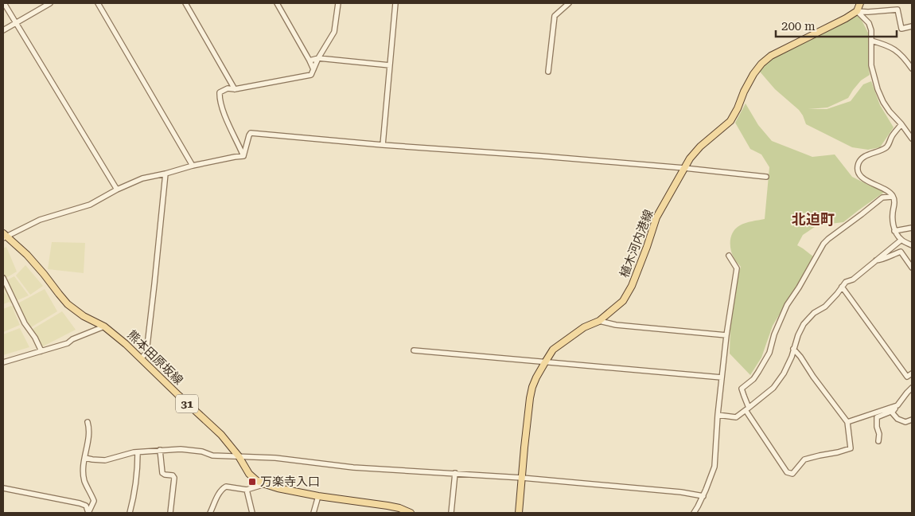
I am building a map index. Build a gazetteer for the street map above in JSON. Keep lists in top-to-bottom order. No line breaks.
{"streets":{"main road":["植木河内港線","熊本田原坂線","31"]},"districts":["北迫町"],"places":{"transit":["万楽寺入口"]},"scale_bar":"200 m"}
